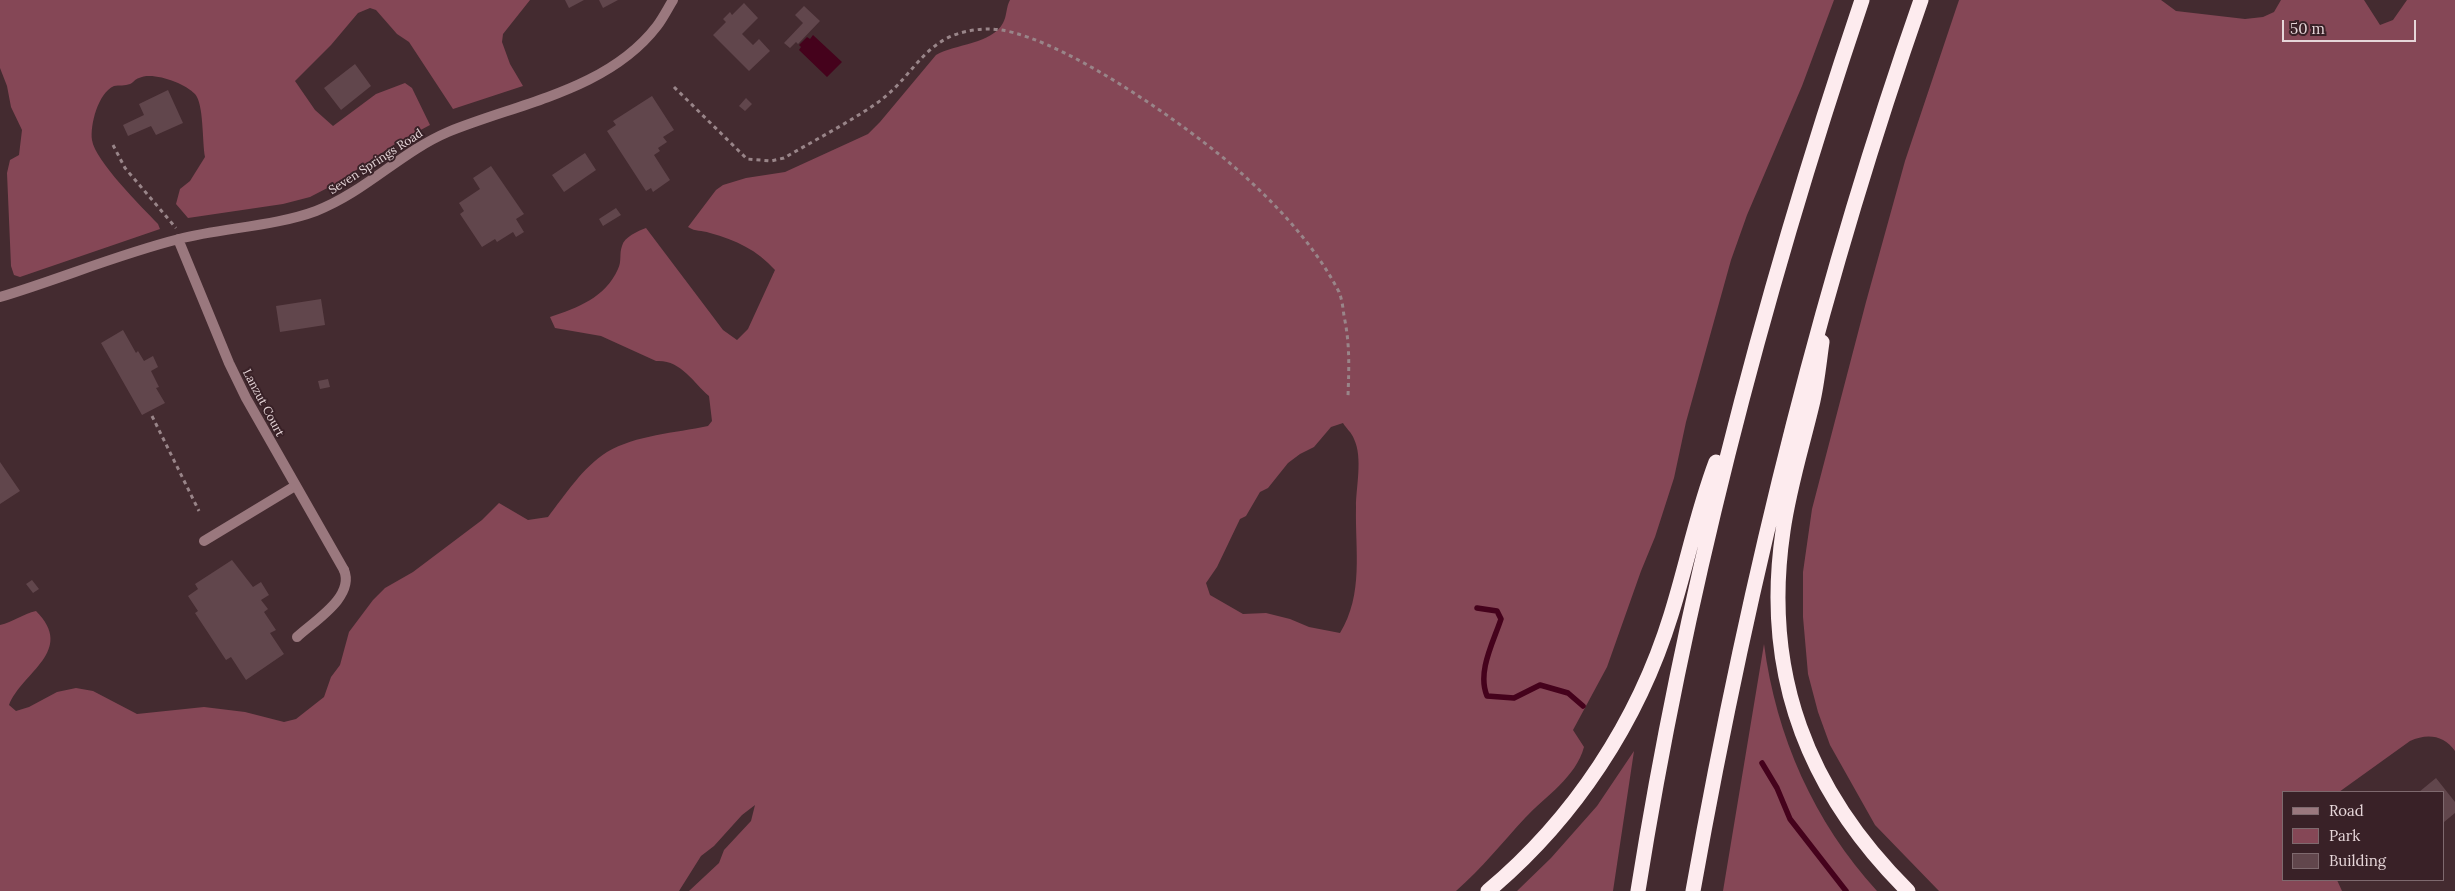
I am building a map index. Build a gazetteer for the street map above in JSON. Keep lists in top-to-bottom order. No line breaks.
{"streets":{"street":["Seven Springs Road","Lanzut Court"]},"crossings":[["Seven Springs Road","Lanzut Court"]],"legend":["Road","Park","Building"],"scale_bar":"50 m"}
